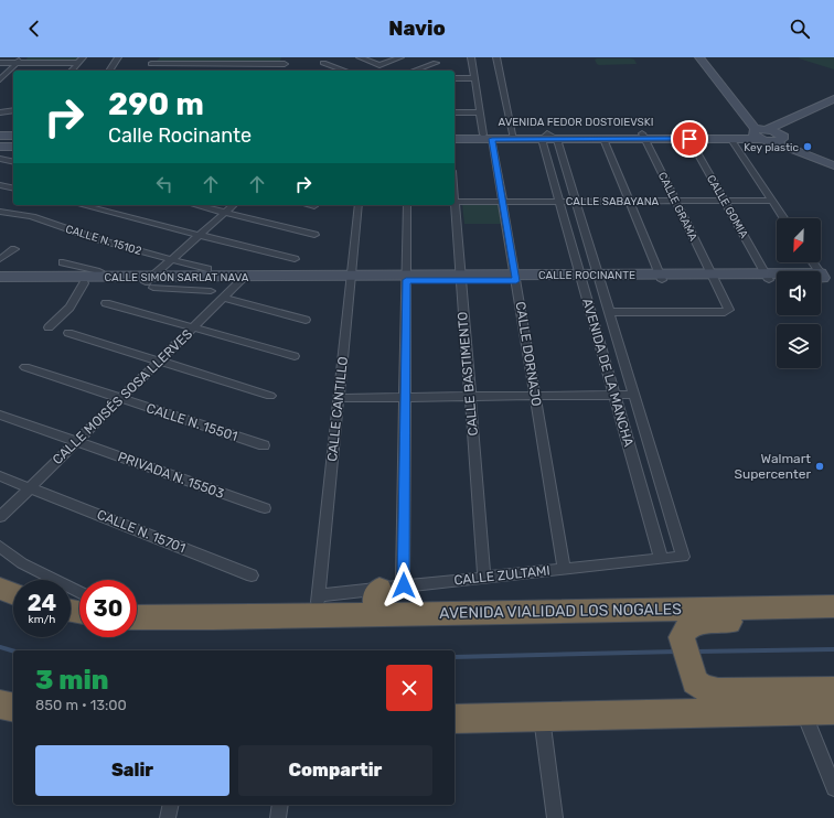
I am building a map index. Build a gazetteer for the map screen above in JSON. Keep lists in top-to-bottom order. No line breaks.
{"streets":{"highway":["AVENIDA VIALIDAD LOS NOGALES"],"street":["AVENIDA FEDOR DOSTOIEVSKI","CALLE SABAYANA","CALLE GRAMA","CALLE GOMIA","CALLE N. 15102","CALLE ROCINANTE","CALLE SIMÓN SARLAT NAVA","CALLE DORNAJO","AVENIDA DE LA MANCHA","CALLE BASTIMENTO","CALLE MOISÉS SOSA LLERVES","CALLE CANTILLO","CALLE N. 15501","PRIVADA N. 15503","CALLE N. 15701","CALLE ZULTAMI"]},"crossings":[["AVENIDA FEDOR DOSTOIEVSKI","CALLE GRAMA"],["AVENIDA FEDOR DOSTOIEVSKI","CALLE GOMIA"],["AVENIDA FEDOR DOSTOIEVSKI","CALLE DORNAJO"],["AVENIDA FEDOR DOSTOIEVSKI","AVENIDA DE LA MANCHA"],["CALLE SABAYANA","CALLE GRAMA"],["CALLE SABAYANA","CALLE GOMIA"],["CALLE SABAYANA","CALLE DORNAJO"],["CALLE SABAYANA","AVENIDA DE LA MANCHA"],["CALLE GRAMA","CALLE ROCINANTE"],["CALLE GRAMA","AVENIDA DE LA MANCHA"],["CALLE GOMIA","CALLE ROCINANTE"],["CALLE ROCINANTE","CALLE SIMÓN SARLAT NAVA"],["CALLE ROCINANTE","CALLE DORNAJO"],["CALLE ROCINANTE","AVENIDA DE LA MANCHA"],["CALLE ROCINANTE","CALLE BASTIMENTO"],["CALLE ROCINANTE","CALLE CANTILLO"],["CALLE SIMÓN SARLAT NAVA","CALLE MOISÉS SOSA LLERVES"],["CALLE SIMÓN SARLAT NAVA","CALLE CANTILLO"],["CALLE DORNAJO","CALLE ZULTAMI"],["AVENIDA DE LA MANCHA","CALLE ZULTAMI"],["CALLE BASTIMENTO","CALLE ZULTAMI"],["CALLE MOISÉS SOSA LLERVES","CALLE N. 15501"],["CALLE MOISÉS SOSA LLERVES","PRIVADA N. 15503"],["CALLE MOISÉS SOSA LLERVES","CALLE N. 15701"],["CALLE CANTILLO","CALLE ZULTAMI"],["CALLE CANTILLO","AVENIDA VIALIDAD LOS NOGALES"],["CALLE ZULTAMI","AVENIDA VIALIDAD LOS NOGALES"]],"places":["Key plastic","Walmart Supercenter"],"north":"bottom left","page":{"header":"Navio","turn":["290 m","Calle Rocinante"],"speed":"24 km/h","limit":"30","heading":["3 min","850 m · 13:00"],"buttons":["Salir","Compartir"]}}
